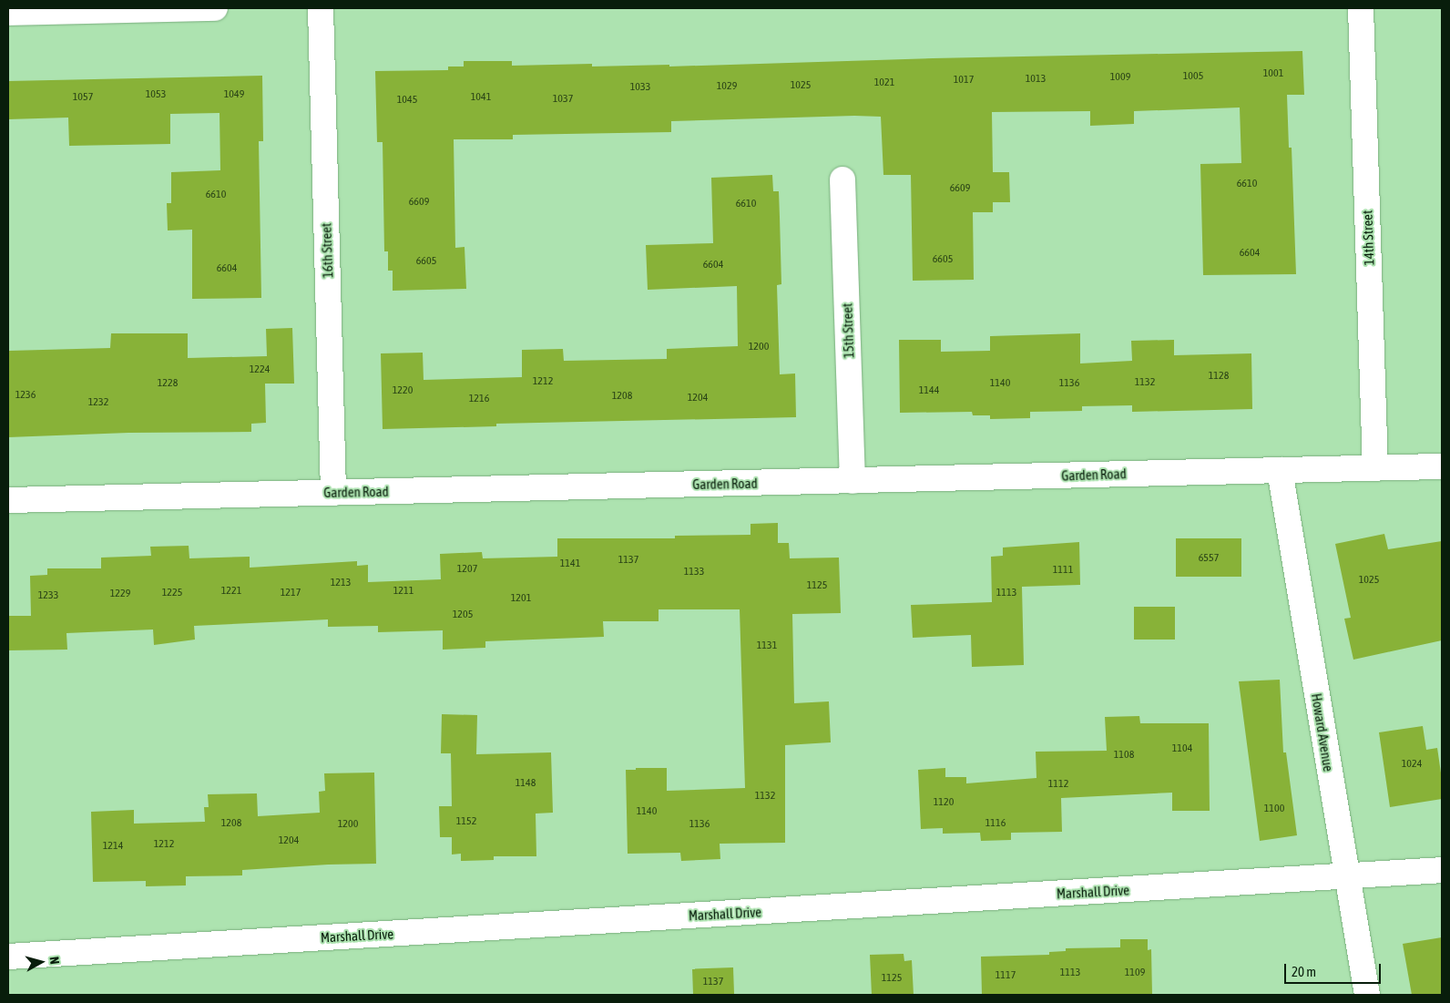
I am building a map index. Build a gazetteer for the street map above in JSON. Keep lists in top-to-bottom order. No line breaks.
{"streets":{"street":["14th Street","16th Street","15th Street","Garden Road","Howard Avenue","Marshall Drive"]},"crossings":[["14th Street","Garden Road"],["16th Street","Garden Road"],["15th Street","Garden Road"],["Garden Road","Howard Avenue"],["Howard Avenue","Marshall Drive"]],"house_numbers":["1001","1005","1009","1013","1017","1021","1025","1029","1033","1053","1049","1057","1041","1037","1045","6610","6609","6610","6609","6610","6604","6605","6605","6604","6604","1200","1224","1128","1212","1132","1228","1140","1136","1220","1144","1236","1208","1204","1216","1232","6557","1137","1141","1207","1111","1133","1025","1213","1125","1221","1211","1225","1217","1113","1229","1233","1201","1205","1131","1104","1108","1024","1148","1112","1132","1120","1100","1140","1152","1208","1116","1200","1136","1204","1212","1214","1113","1109","1117","1125","1137"],"scale_bar":"20 m","north":"right"}
